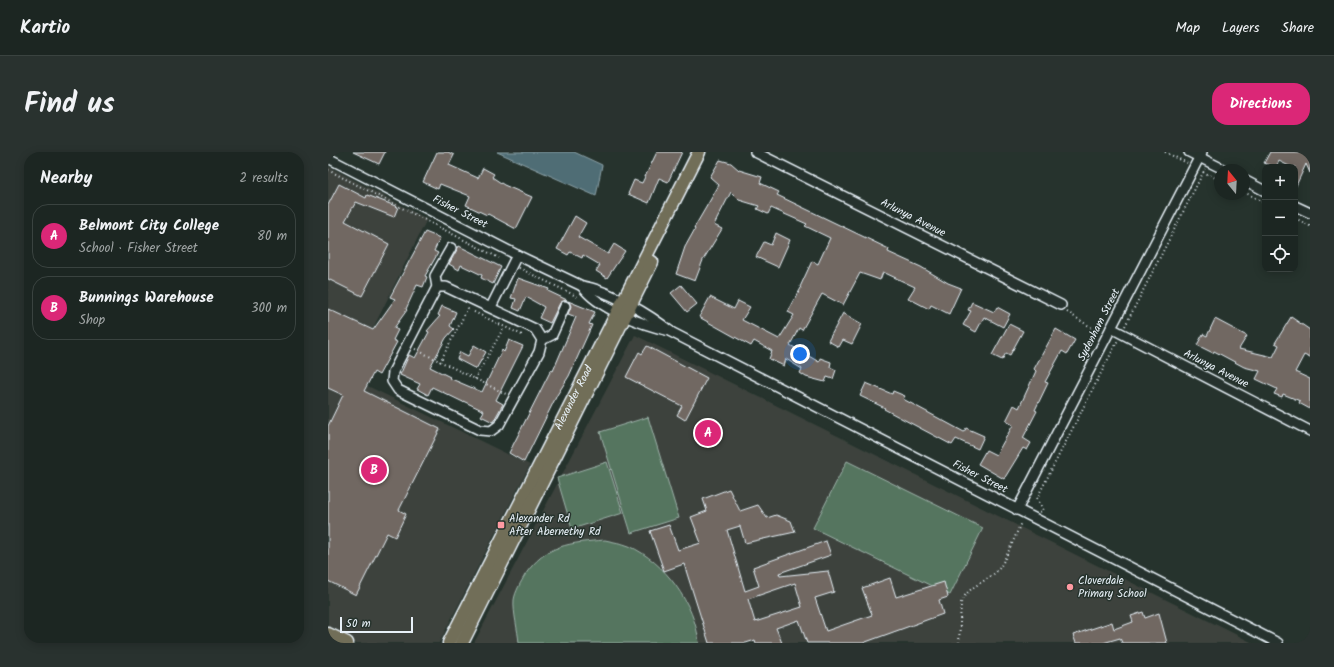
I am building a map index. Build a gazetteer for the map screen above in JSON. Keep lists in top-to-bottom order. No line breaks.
{"streets":{"main road":["Alexander Road"],"street":["Fisher Street","Arlunya Avenue","Sydenham Street"]},"crossings":[["Fisher Street","Sydenham Street"],["Fisher Street","Alexander Road"],["Arlunya Avenue","Sydenham Street"]],"places":{"transit":["Alexander Rd After Abernethy Rd"],"other":["Cloverdale Primary School"]},"scale_bar":"50 m","north":"top","page":{"header":"Kartio","nav":["Map","Layers","Share"],"title":"Find us","buttons":"Directions","heading":["Nearby","2 results"],"map_buttons":["+","−"],"list":[{"mark":"A","name":"Belmont City College","note":"School · Fisher Street","value":"80 m"},{"mark":"B","name":"Bunnings Warehouse","note":"Shop","value":"300 m"}],"pins":["A","B"],"scale":"50 m"}}
